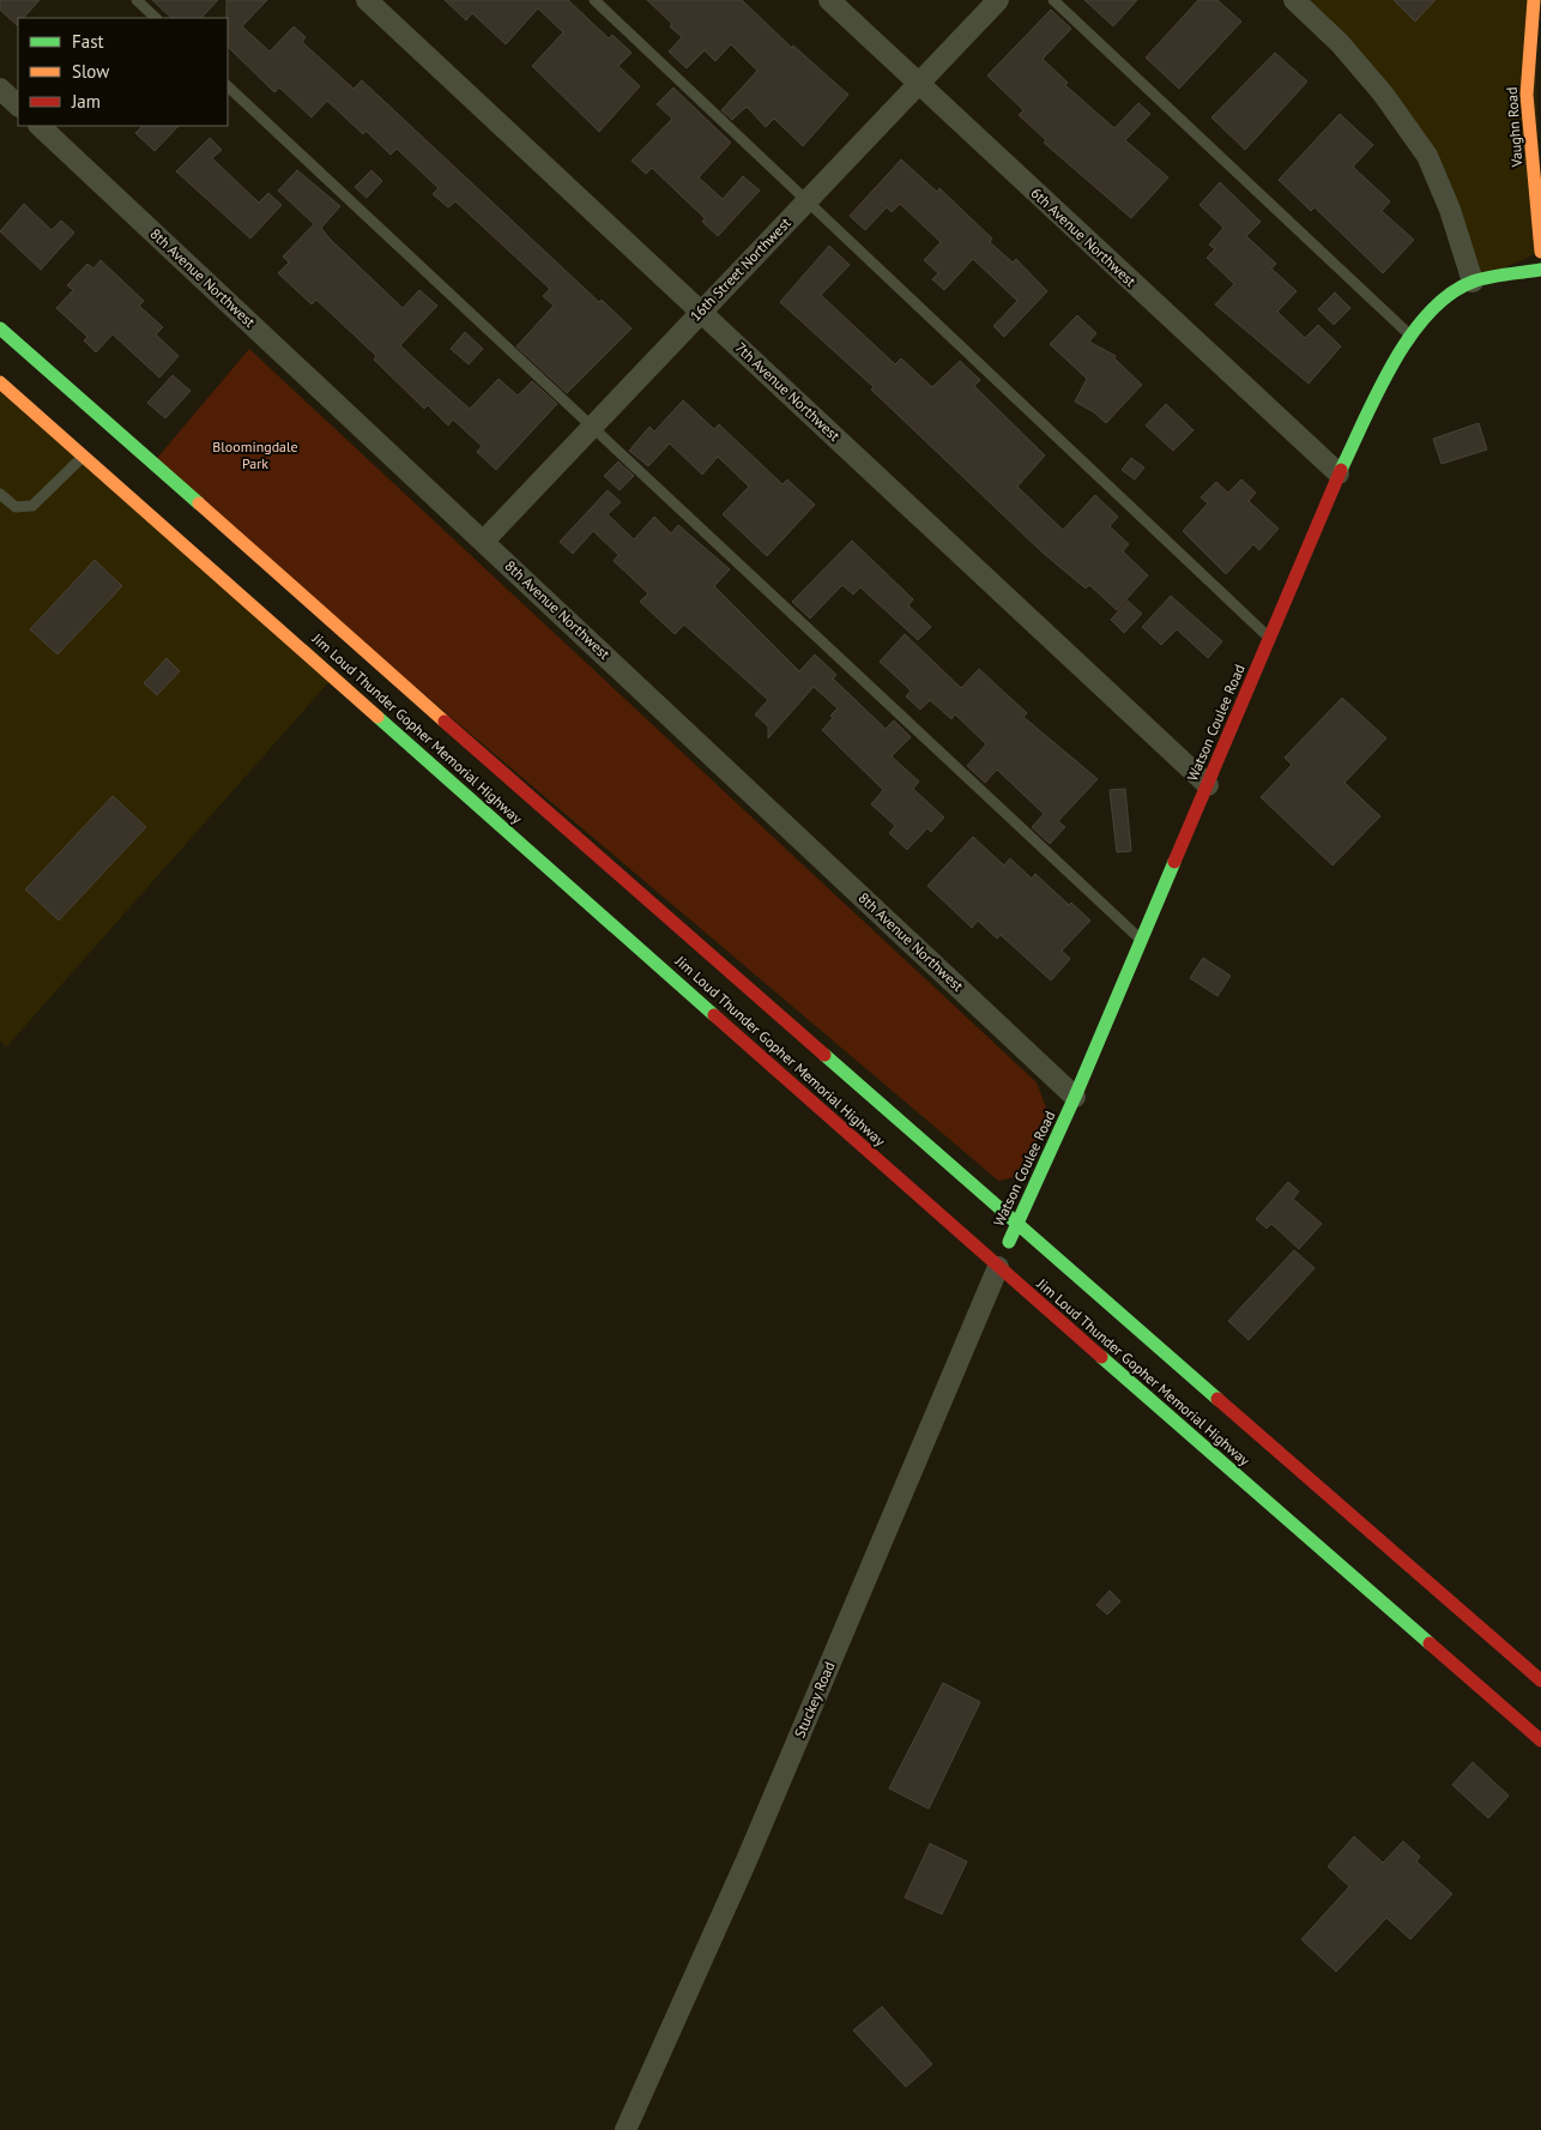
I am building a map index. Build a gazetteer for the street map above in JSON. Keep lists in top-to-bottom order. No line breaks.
{"streets":{"main road":["Vaughn Road","Watson Coulee Road","Jim Loud Thunder Gopher Memorial Highway"],"street":["6th Avenue Northwest","16th Street Northwest","8th Avenue Northwest","7th Avenue Northwest","Stuckey Road"]},"crossings":[["6th Avenue Northwest","16th Street Northwest"],["6th Avenue Northwest","Watson Coulee Road"],["16th Street Northwest","8th Avenue Northwest"],["16th Street Northwest","7th Avenue Northwest"],["8th Avenue Northwest","Watson Coulee Road"],["7th Avenue Northwest","Watson Coulee Road"],["Watson Coulee Road","Jim Loud Thunder Gopher Memorial Highway"],["Watson Coulee Road","Stuckey Road"],["Jim Loud Thunder Gopher Memorial Highway","Stuckey Road"]],"parks":["Bloomingdale Park"],"legend":["Fast","Slow","Jam"]}
